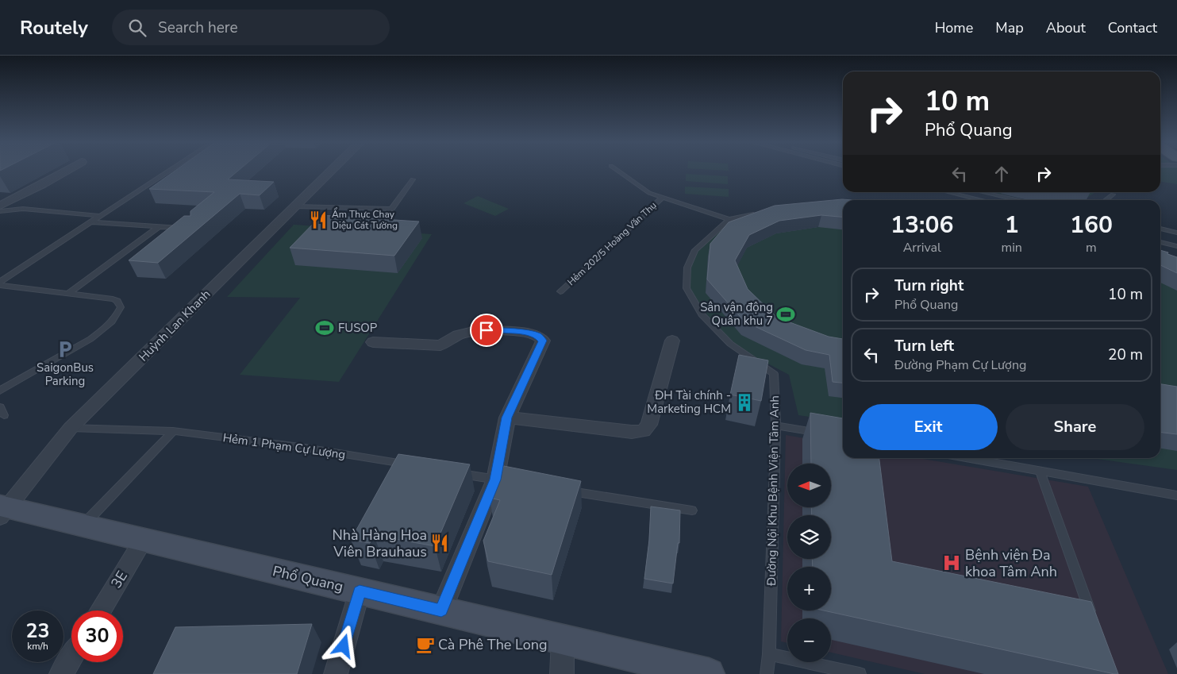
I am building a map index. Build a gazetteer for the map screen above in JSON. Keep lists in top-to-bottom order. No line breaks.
{"streets":{"main road":["Phổ Quang"],"street":["Huỳnh Lan Khanh","3E"],"lane":["Hẻm 202/5 Hoàng Văn Thụ","Hẻm 1 Phạm Cự Lượng","Đường Nội Khu Bệnh Viện Tâm Anh"]},"crossings":[["Huỳnh Lan Khanh","Hẻm 1 Phạm Cự Lượng"],["Huỳnh Lan Khanh","Phổ Quang"],["Phổ Quang","3E"]],"places":{"restaurant":["Ẩm Thực Chay Diệu Cát Tường","Nhà Hàng Hoa Viên Brauhaus"],"sports":["Sân vận động Quân khu 7","FUSOP"],"parking":["SaigonBus Parking"],"building":["ĐH Tài chính - Marketing HCM"],"hospital":["Bệnh viện Đa khoa Tâm Anh"],"cafe":["Cà Phê The Long"]},"north":"left","page":{"header":"Routely","search":"Search here","nav":["Home","Map","About","Contact"],"turn":["10 m","Phổ Quang"],"eta":["13:06","Arrival","1","min","160","m"],"list":[{"name":"Turn right","note":"Phổ Quang","value":"10 m"},{"name":"Turn left","note":"Đường Phạm Cự Lượng","value":"20 m"}],"buttons":["Exit","Share"],"map_buttons":["+","−"],"speed":"23 km/h","limit":"30"}}
